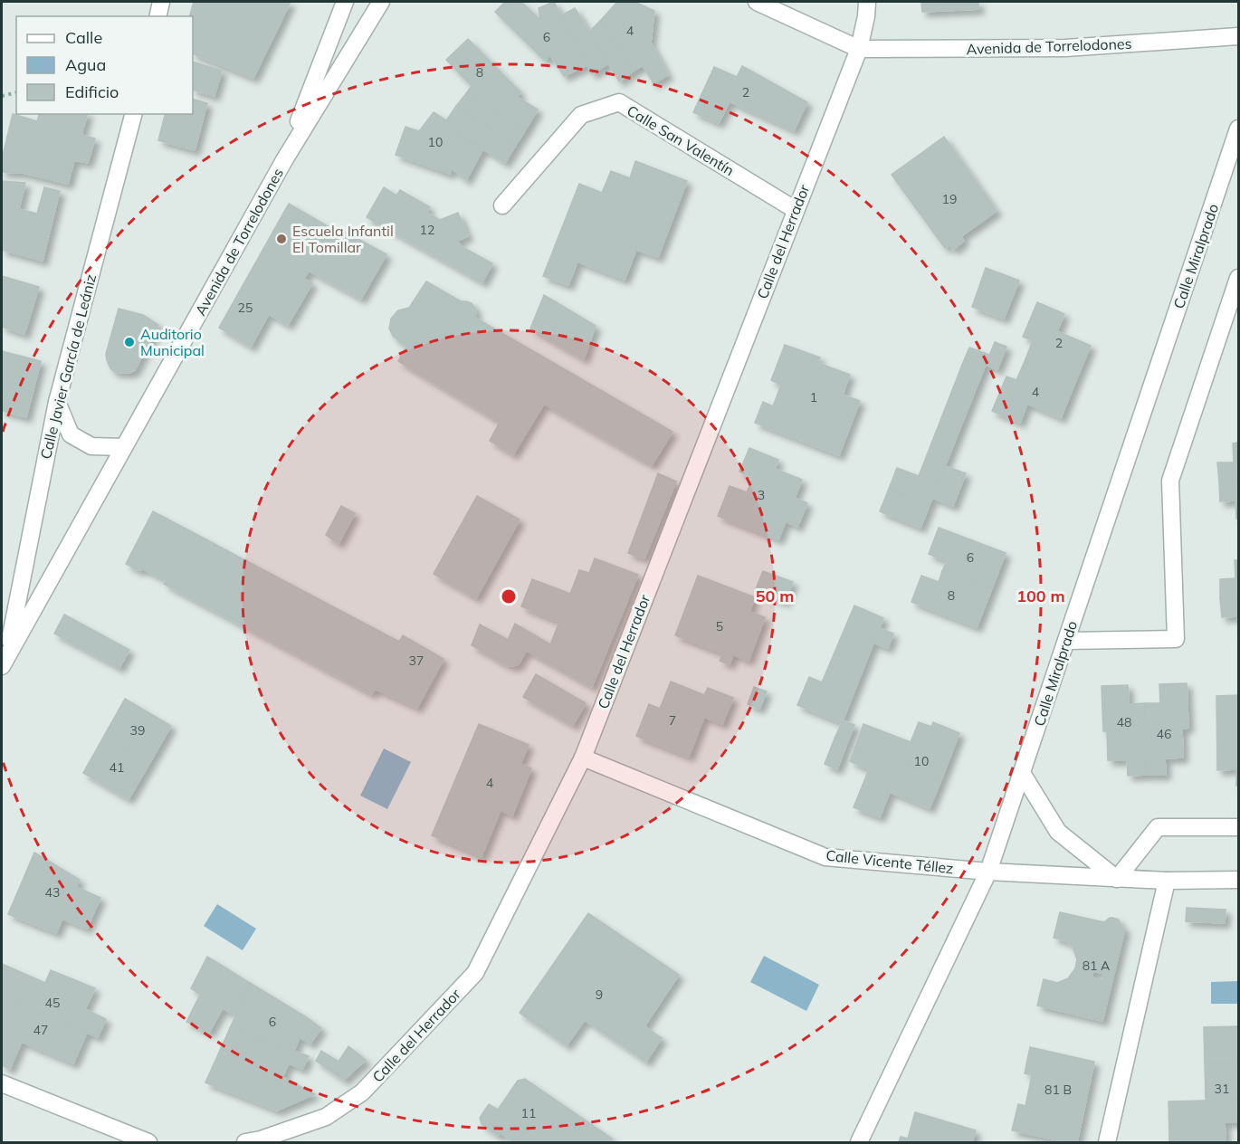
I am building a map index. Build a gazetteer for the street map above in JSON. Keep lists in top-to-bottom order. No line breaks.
{"streets":{"street":["Avenida de Torrelodones","Calle San Valentín","Calle del Herrador","Calle Miralprado","Calle Javier García de Leániz","Calle Vicente Téllez"]},"crossings":[["Avenida de Torrelodones","Calle del Herrador"],["Avenida de Torrelodones","Calle Javier García de Leániz"],["Calle San Valentín","Calle del Herrador"],["Calle del Herrador","Calle Vicente Téllez"],["Calle Miralprado","Calle Vicente Téllez"]],"places":["Escuela Infantil El Tomillar","Auditorio Municipal"],"house_numbers":["4","6","8","2","10","19","12","25","2","4","1","3","6","8","5","37","7","48","39","46","10","41","4","43","81 A","9","45","6","47","31","81 B","11"],"legend":["Calle","Agua","Edificio"],"rings":["50 m","100 m"]}
